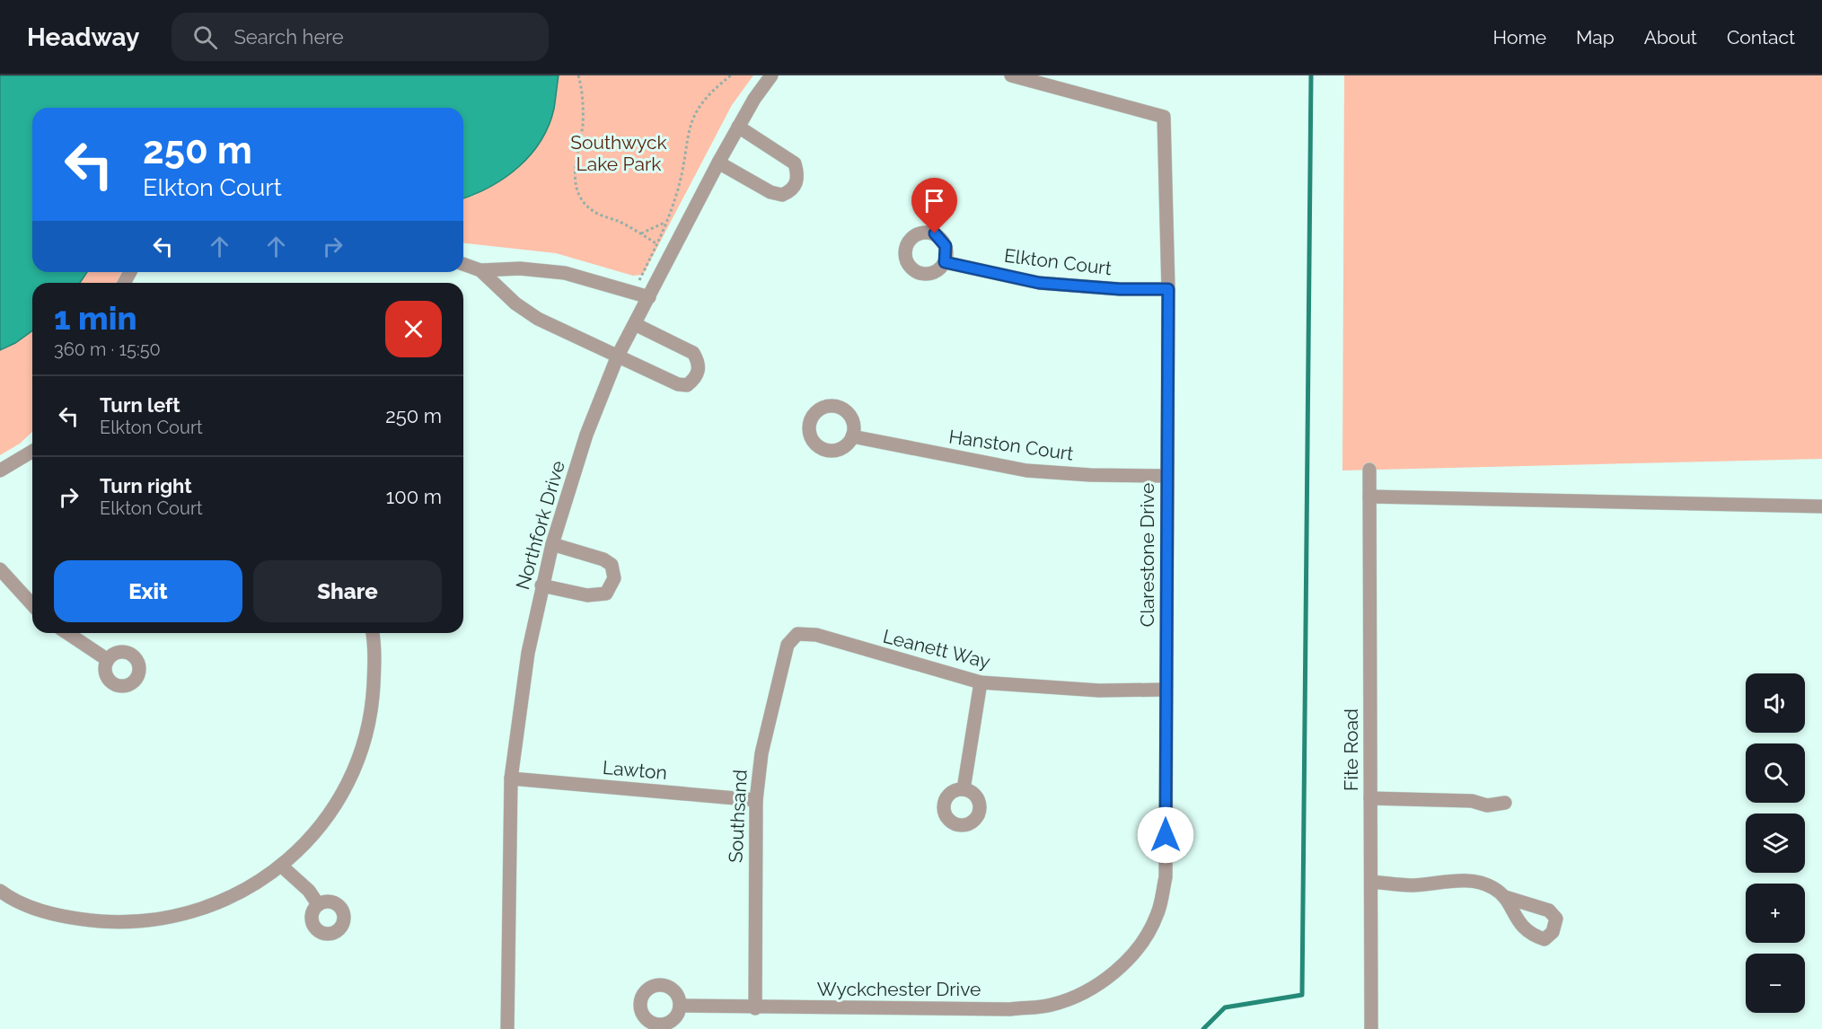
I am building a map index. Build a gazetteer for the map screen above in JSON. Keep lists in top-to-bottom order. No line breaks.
{"streets":{"street":["Elkton Court","Hanston Court","Northfork Drive","Clarestone Drive","Leanett Way","Fite Road","Lawton","Southsand","Wyckchester Drive"]},"crossings":[["Elkton Court","Clarestone Drive"],["Hanston Court","Clarestone Drive"],["Northfork Drive","Lawton"],["Clarestone Drive","Leanett Way"],["Clarestone Drive","Wyckchester Drive"],["Leanett Way","Southsand"],["Lawton","Southsand"],["Southsand","Wyckchester Drive"]],"parks":["Southwyck Lake Park"],"page":{"header":"Headway","search":"Search here","nav":["Home","Map","About","Contact"],"turn":["250 m","Elkton Court"],"heading":["1 min","360 m · 15:50"],"list":[{"name":"Turn left","note":"Elkton Court","value":"250 m"},{"name":"Turn right","note":"Elkton Court","value":"100 m"}],"buttons":["Exit","Share"],"map_buttons":["+","−"]}}
